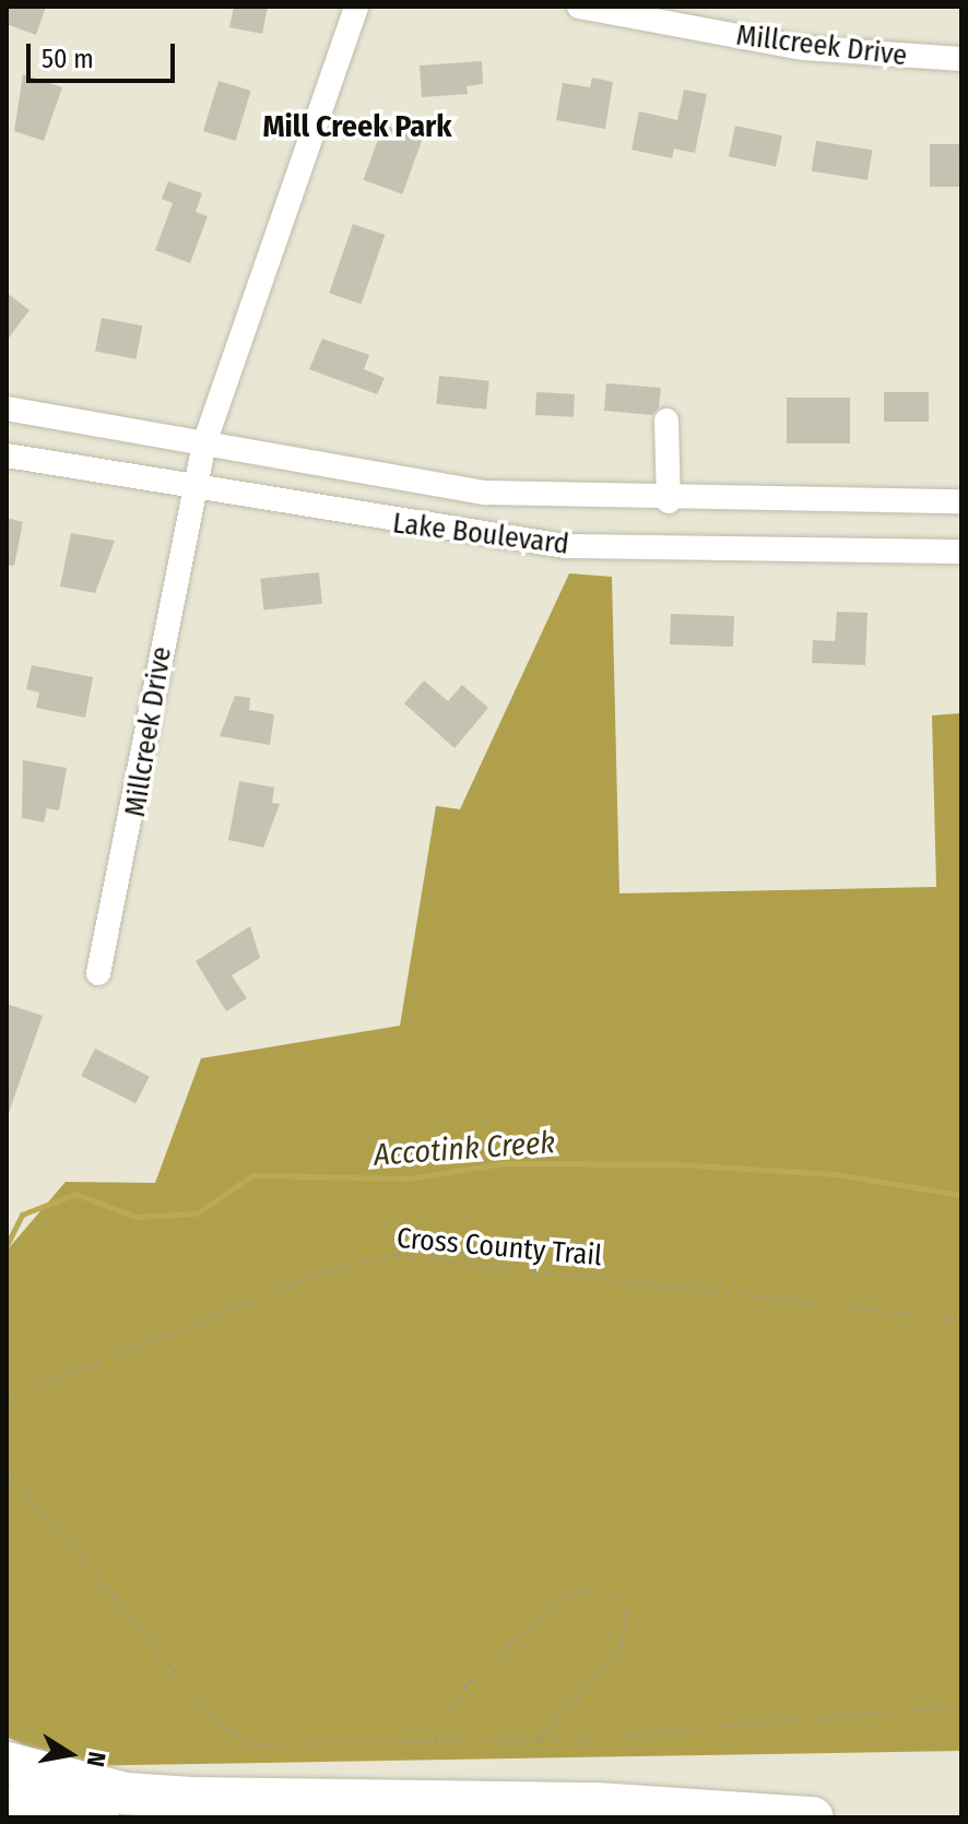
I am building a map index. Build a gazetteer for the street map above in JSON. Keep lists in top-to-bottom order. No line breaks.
{"streets":{"street":["Millcreek Drive","Lake Boulevard"],"path":["Cross County Trail"]},"crossings":[["Millcreek Drive","Lake Boulevard"]],"districts":["Mill Creek Park"],"water":["Accotink Creek"],"scale_bar":"50 m","north":"right"}
